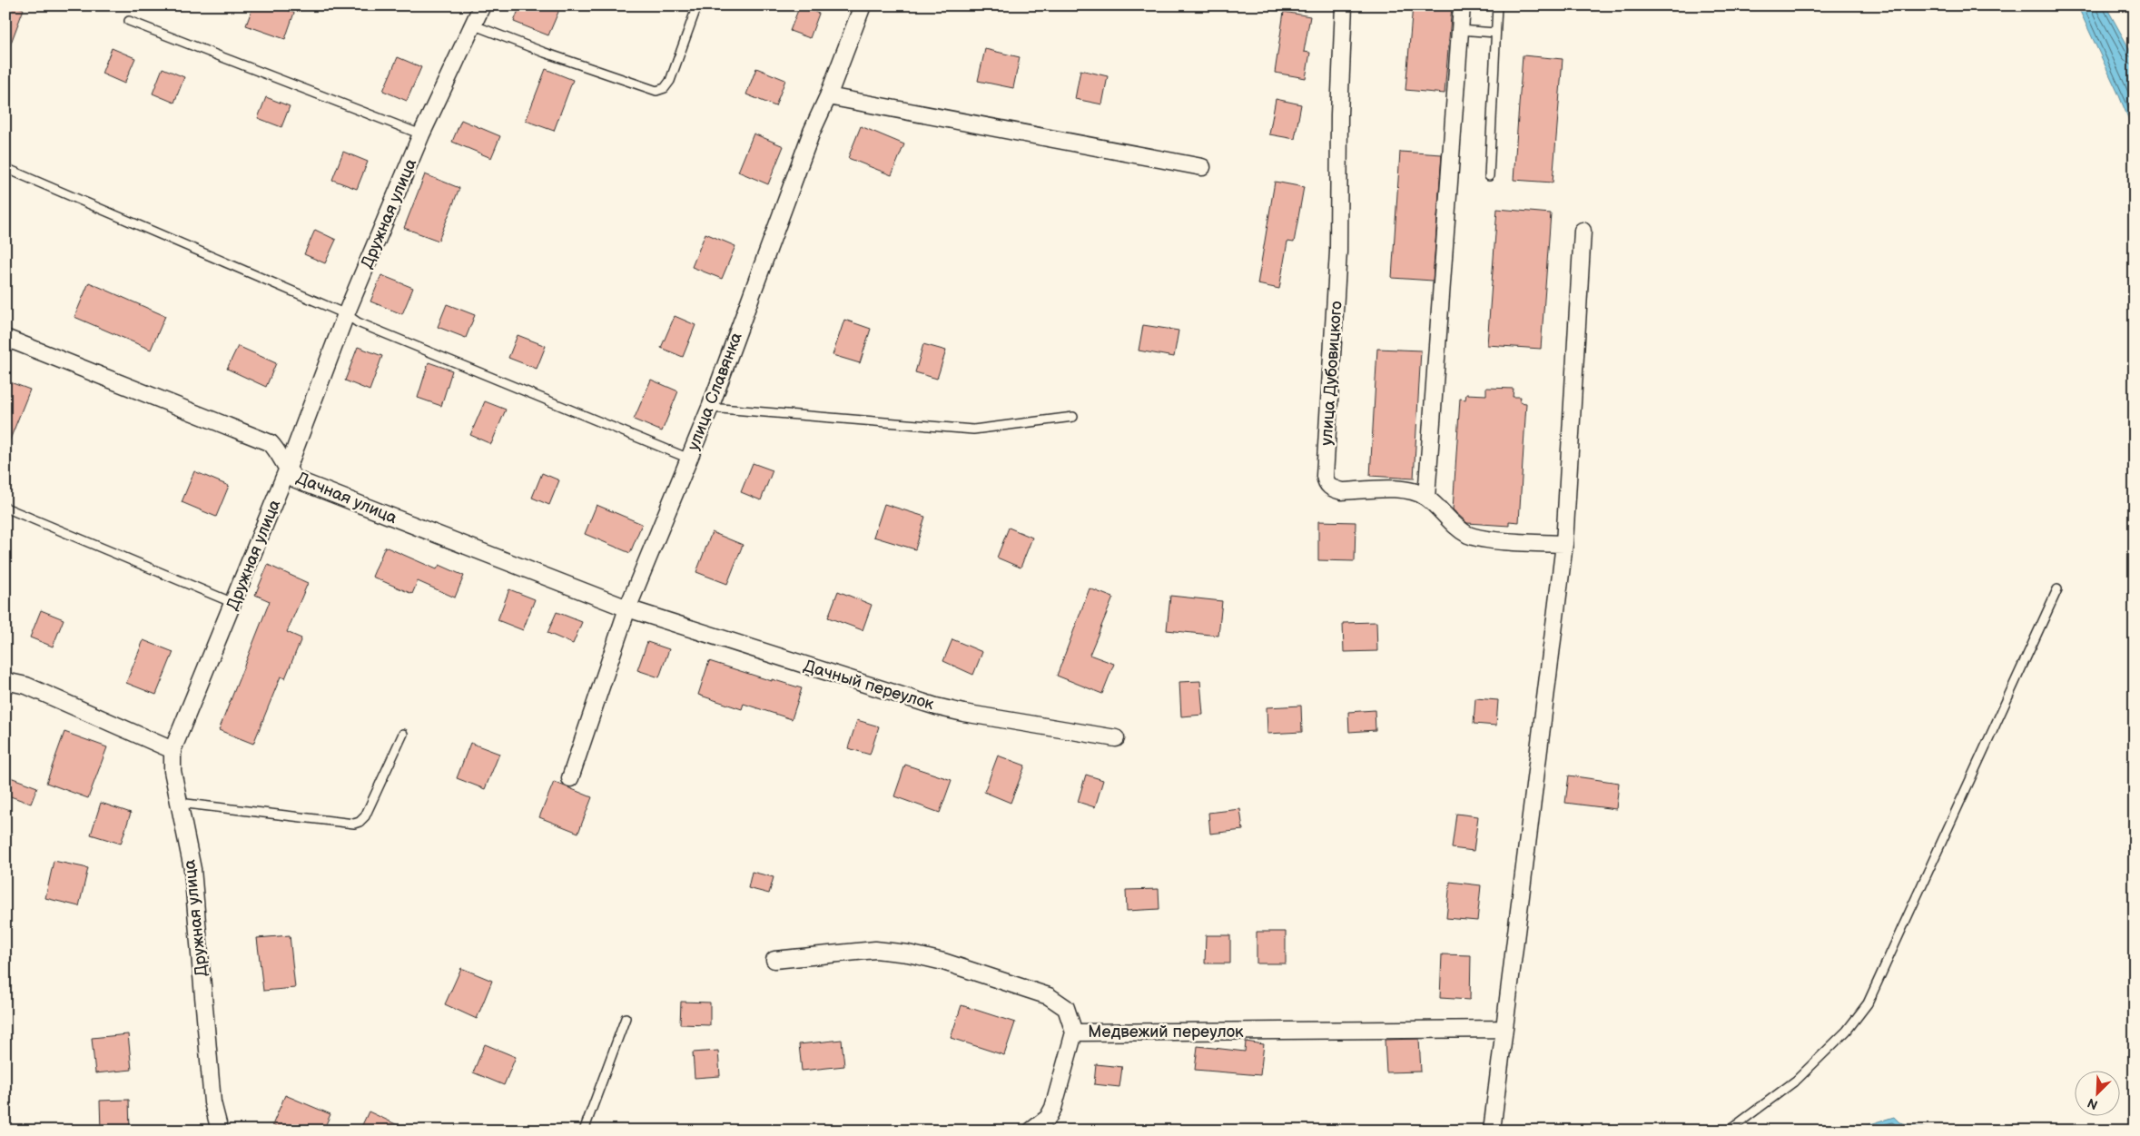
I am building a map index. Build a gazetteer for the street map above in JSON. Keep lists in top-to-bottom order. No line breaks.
{"streets":{"street":["Дружная улица","улица Дубовицкого","улица Славянка","Дачная улица","Дачный переулок","Медвежий переулок"]},"crossings":[["Дружная улица","Дачная улица"],["улица Славянка","Дачная улица"],["улица Славянка","Дачный переулок"],["Дачная улица","Дачный переулок"]],"north":"bottom left"}
